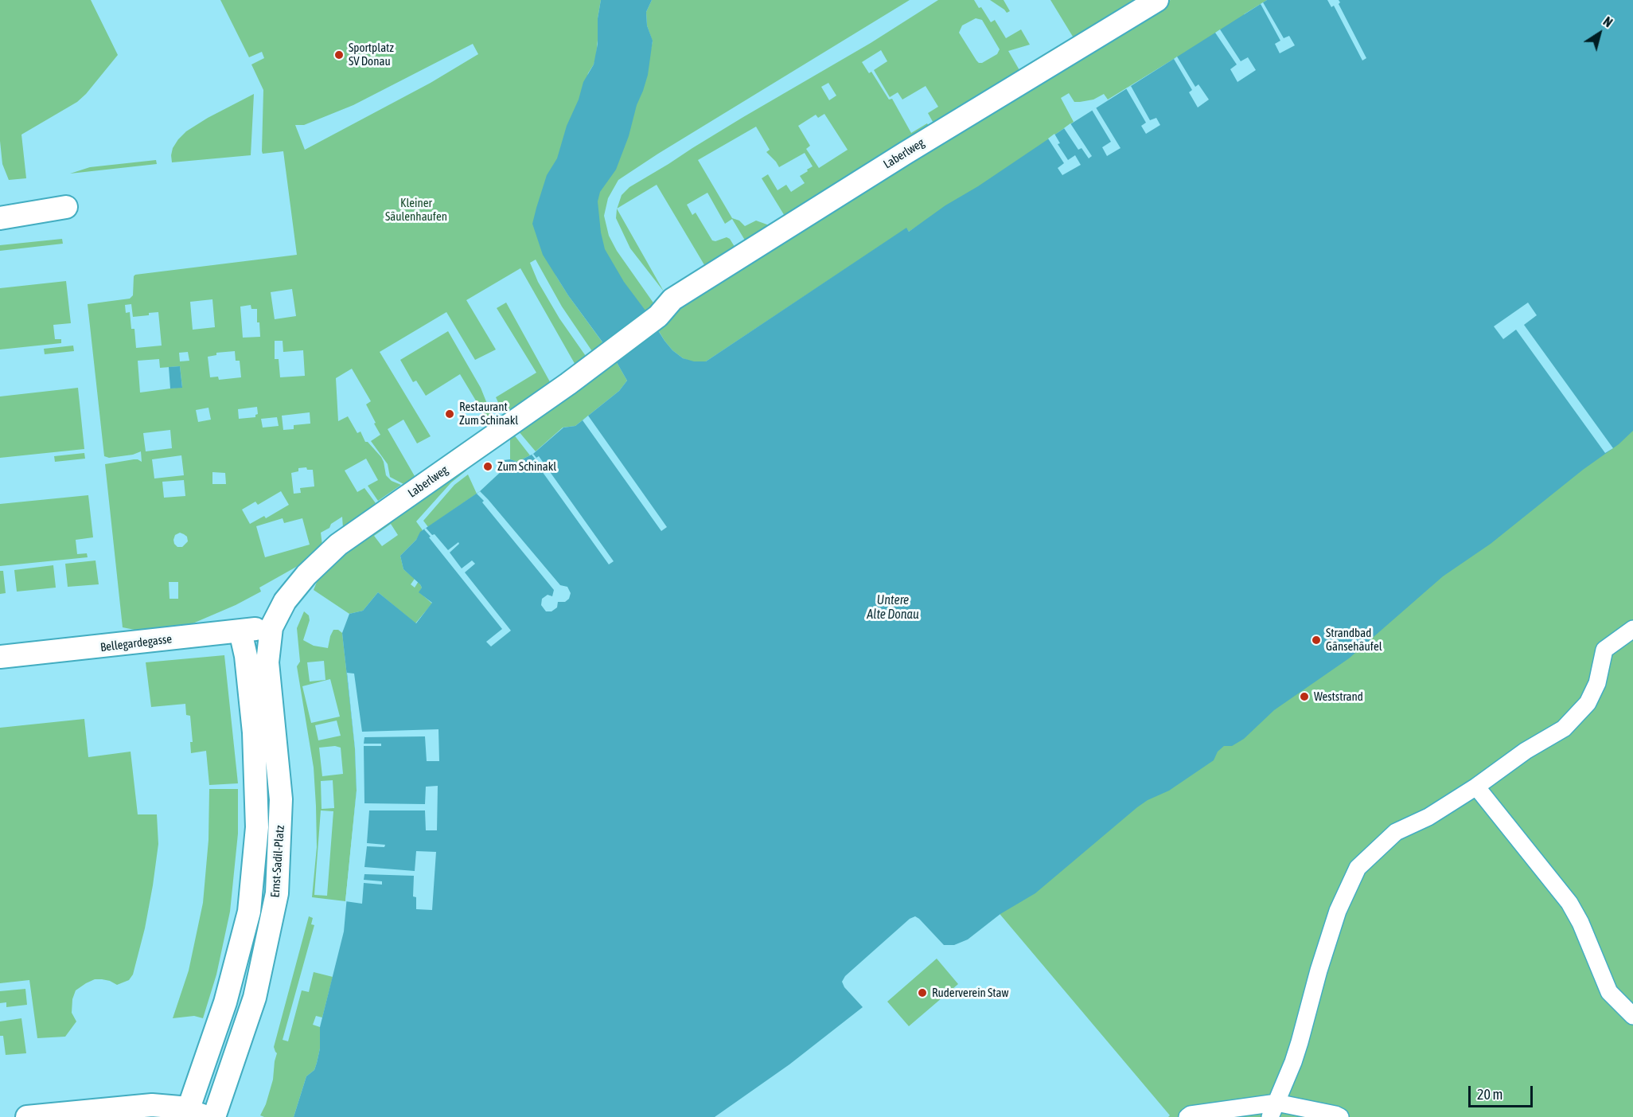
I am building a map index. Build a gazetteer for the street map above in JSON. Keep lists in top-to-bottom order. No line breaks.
{"streets":{"street":["Laberlweg","Bellegardegasse","Ernst-Sadil-Platz"]},"crossings":[["Laberlweg","Bellegardegasse"],["Laberlweg","Ernst-Sadil-Platz"],["Bellegardegasse","Ernst-Sadil-Platz"]],"water":["Untere Alte Donau"],"parks":["Kleiner Säulenhaufen"],"places":["Sportplatz SV Donau","Restaurant Zum Schinakl","Zum Schinakl","Strandbad Gänsehäufel","Weststrand","Ruderverein Staw"],"scale_bar":"20 m","north":"top right"}
